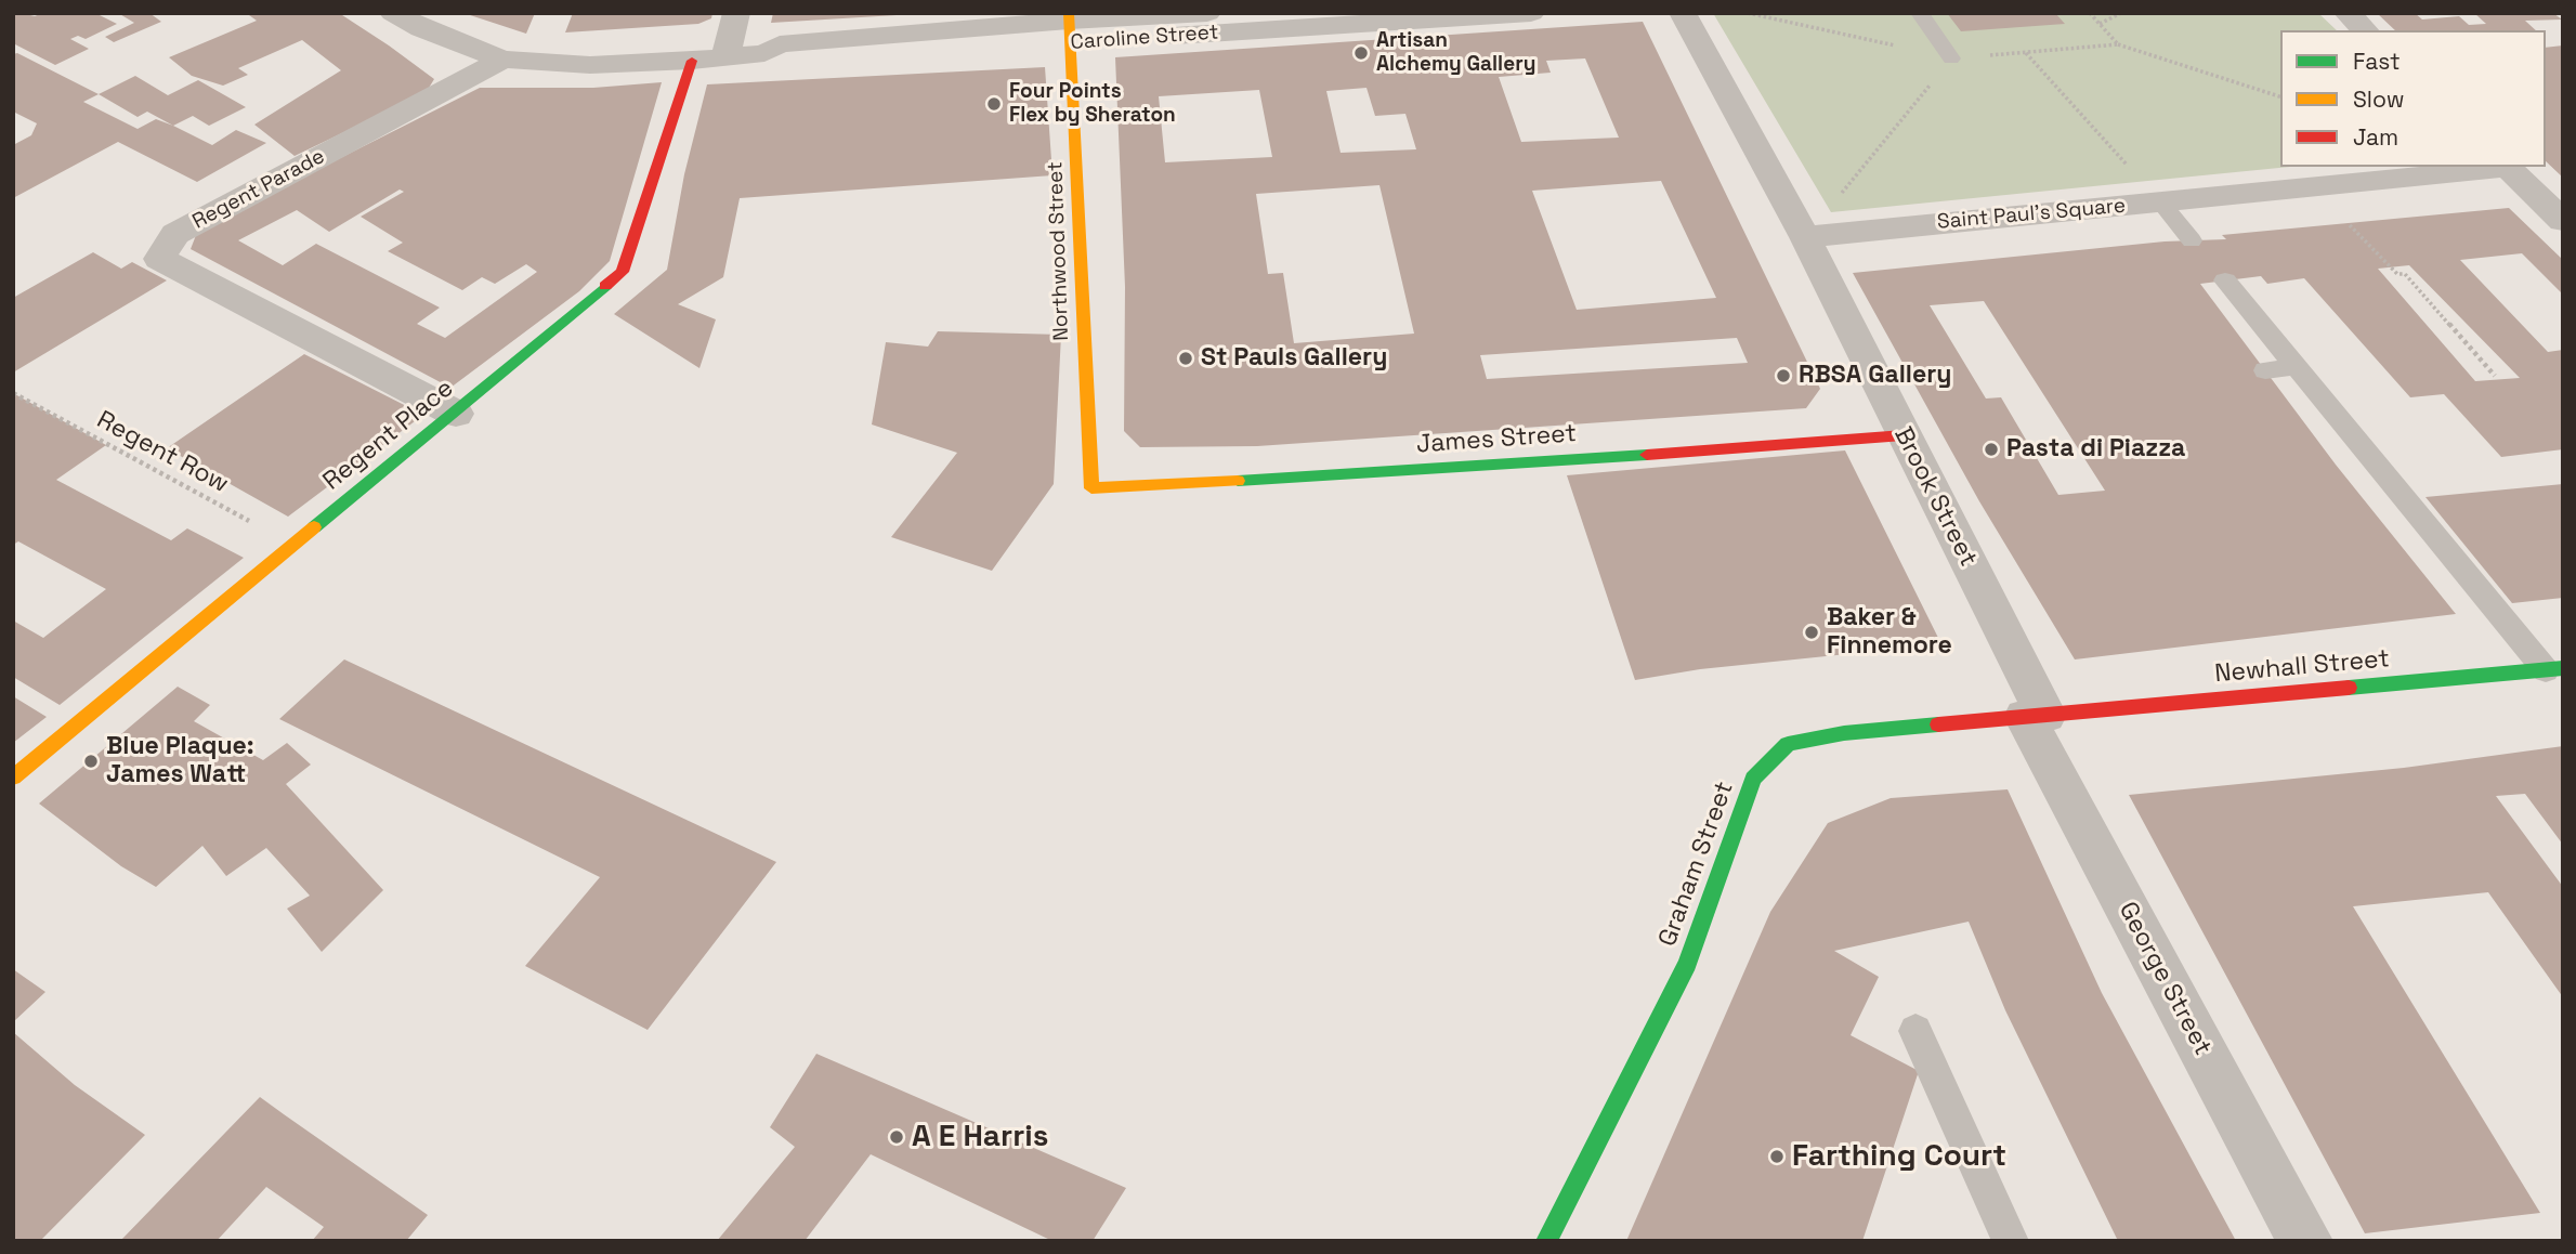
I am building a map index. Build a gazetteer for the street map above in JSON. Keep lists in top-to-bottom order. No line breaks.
{"streets":{"street":["Caroline Street","Regent Parade","Saint Paul's Square","Northwood Street","Regent Place","James Street","Brook Street","Newhall Street","Graham Street","George Street"],"path":["Regent Row"]},"crossings":[["Caroline Street","Regent Parade"],["Caroline Street","Northwood Street"],["Caroline Street","Regent Place"],["Regent Parade","Regent Place"],["Saint Paul's Square","Brook Street"],["Northwood Street","James Street"],["Regent Place","Regent Row"],["James Street","Brook Street"],["Brook Street","Newhall Street"],["Brook Street","Graham Street"],["Brook Street","George Street"],["Newhall Street","Graham Street"],["Newhall Street","George Street"],["Graham Street","George Street"]],"places":["Artisan Alchemy Gallery","Four Points Flex by Sheraton","St Pauls Gallery","RBSA Gallery","Pasta di Piazza","Baker & Finnemore","Blue Plaque: James Watt","A E Harris","Farthing Court"],"legend":["Fast","Slow","Jam"]}
